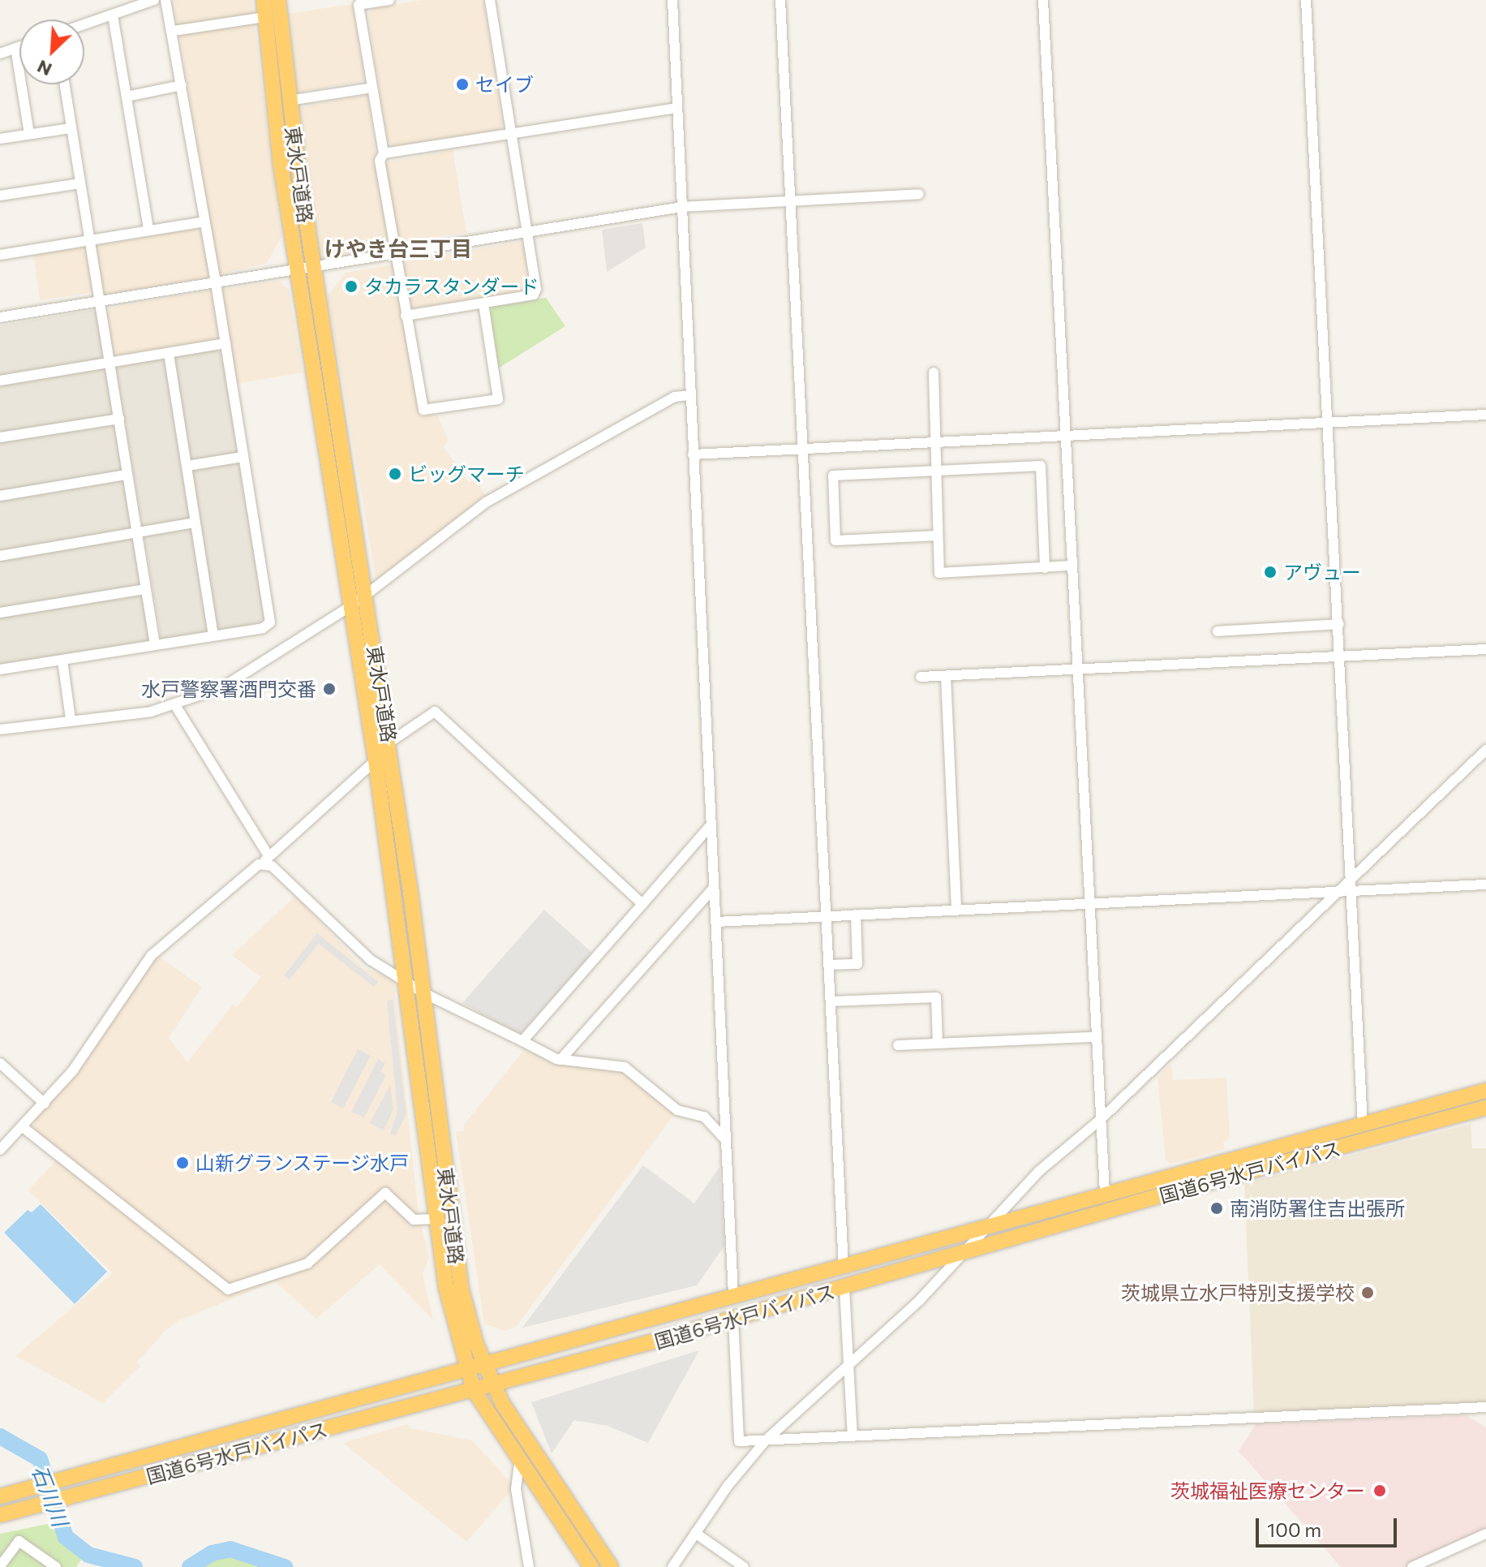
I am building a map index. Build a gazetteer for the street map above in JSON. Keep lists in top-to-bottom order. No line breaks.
{"streets":{"highway":["東水戸道路","国道6号水戸バイパス"]},"crossings":[["東水戸道路","国道6号水戸バイパス"]],"districts":["けやき台三丁目"],"water":["石川川"],"places":["セイブ","タカラスタンダード","ビッグマーチ","アヴュー","水戸警察署酒門交番","山新グランステージ水戸","南消防署住吉出張所","茨城県立水戸特別支援学校","茨城福祉医療センター"],"scale_bar":"100 m","north":"bottom left"}
